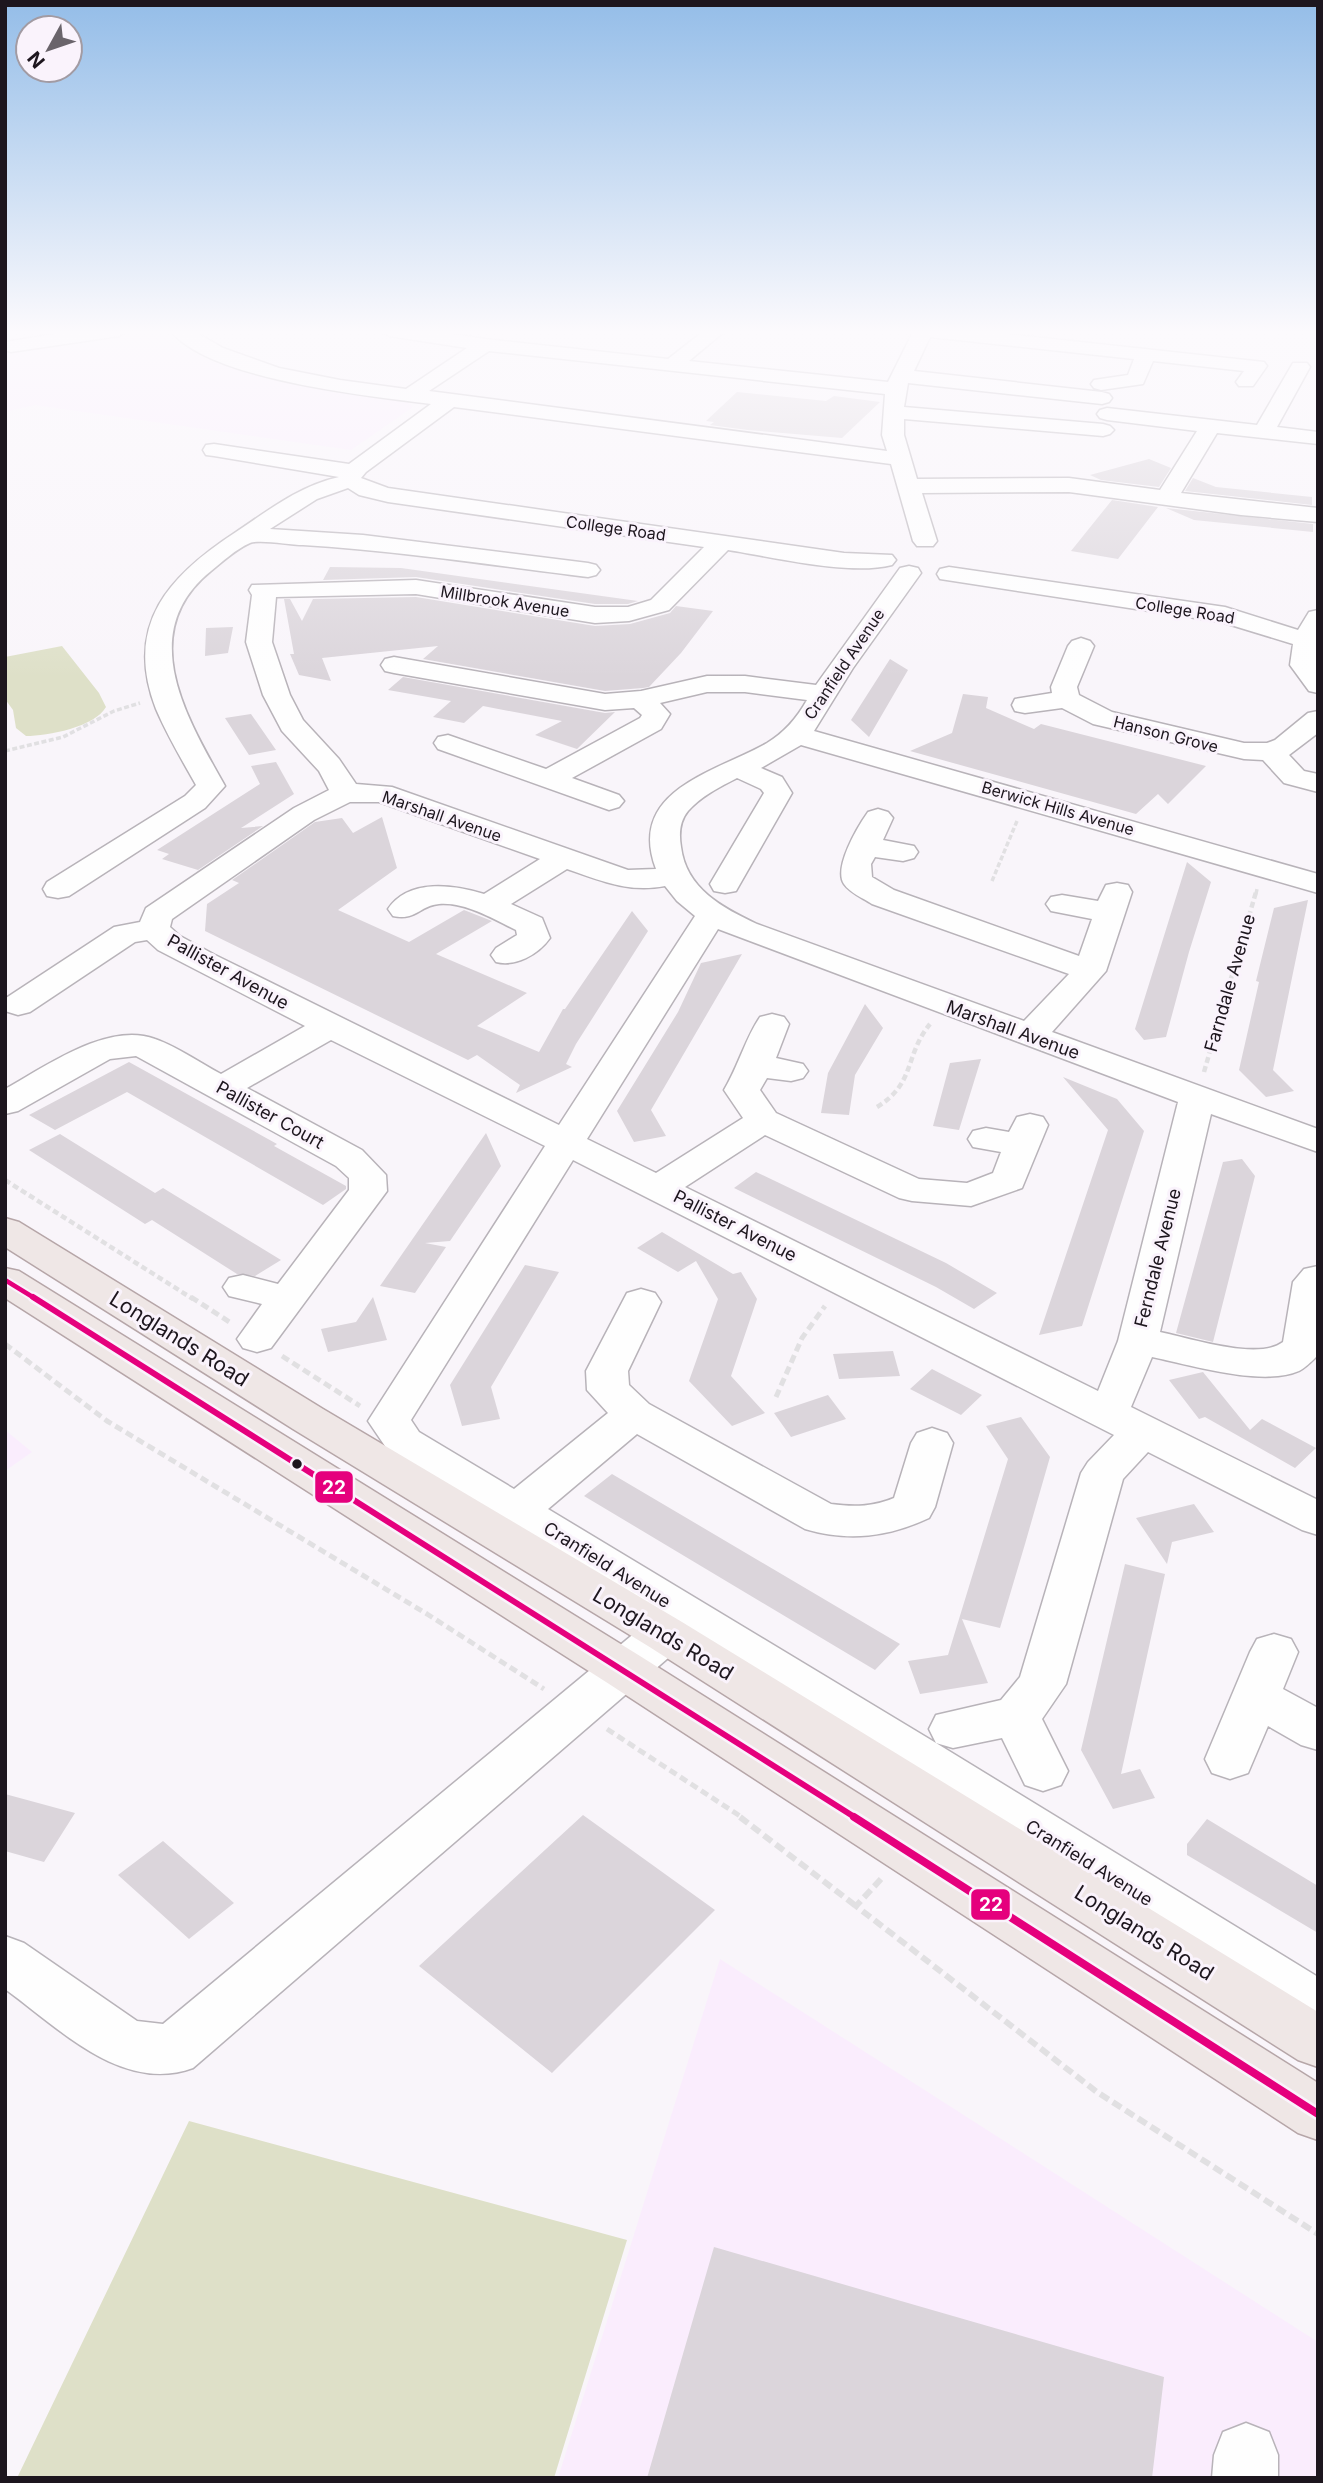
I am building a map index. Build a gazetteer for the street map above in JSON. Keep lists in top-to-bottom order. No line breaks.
{"streets":{"main road":["Longlands Road"],"street":["College Road","Millbrook Avenue","Cranfield Avenue","Hanson Grove","Berwick Hills Avenue","Marshall Avenue","Pallister Avenue","Pallister Court","Ferndale Avenue"],"path":["Farndale Avenue"]},"crossings":[["College Road","Millbrook Avenue"],["College Road","Cranfield Avenue"],["Millbrook Avenue","Marshall Avenue"],["Cranfield Avenue","Berwick Hills Avenue"],["Cranfield Avenue","Marshall Avenue"],["Berwick Hills Avenue","Farndale Avenue"],["Marshall Avenue","Farndale Avenue"],["Marshall Avenue","Ferndale Avenue"],["Pallister Avenue","Ferndale Avenue"],["Farndale Avenue","Ferndale Avenue"]],"lines":["transit line 22"],"north":"bottom left"}
